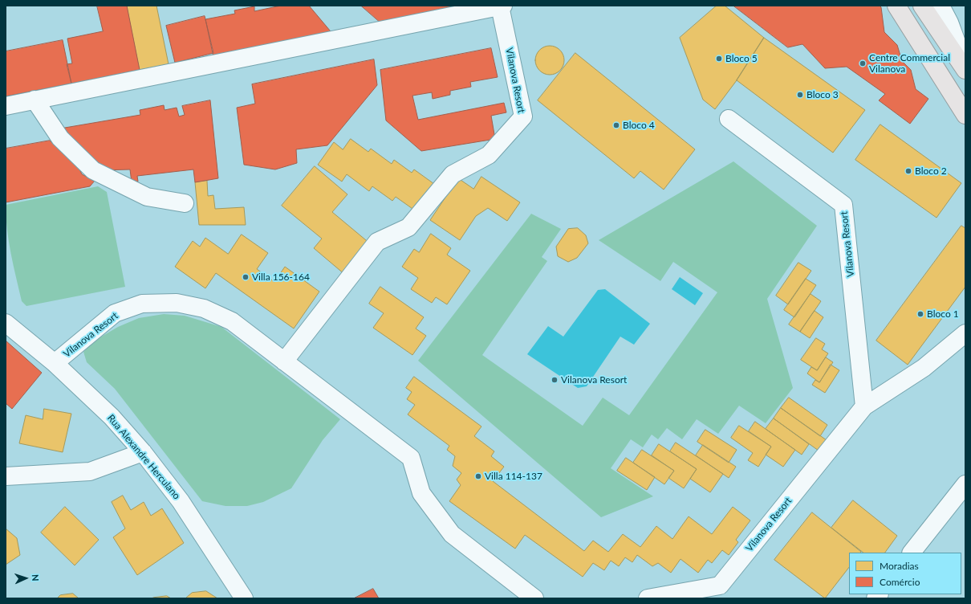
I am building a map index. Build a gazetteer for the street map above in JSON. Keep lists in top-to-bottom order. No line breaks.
{"streets":{"street":["Vilanova Resort","Rua Alexandre Herculano"]},"crossings":[["Vilanova Resort","Rua Alexandre Herculano"]],"places":["Bloco 5","Centre Commercial Vilanova","Bloco 3","Bloco 4","Bloco 2","Villa 156-164","Bloco 1","Vilanova Resort","Villa 114-137"],"legend":["Moradias","Comércio"],"north":"right"}
